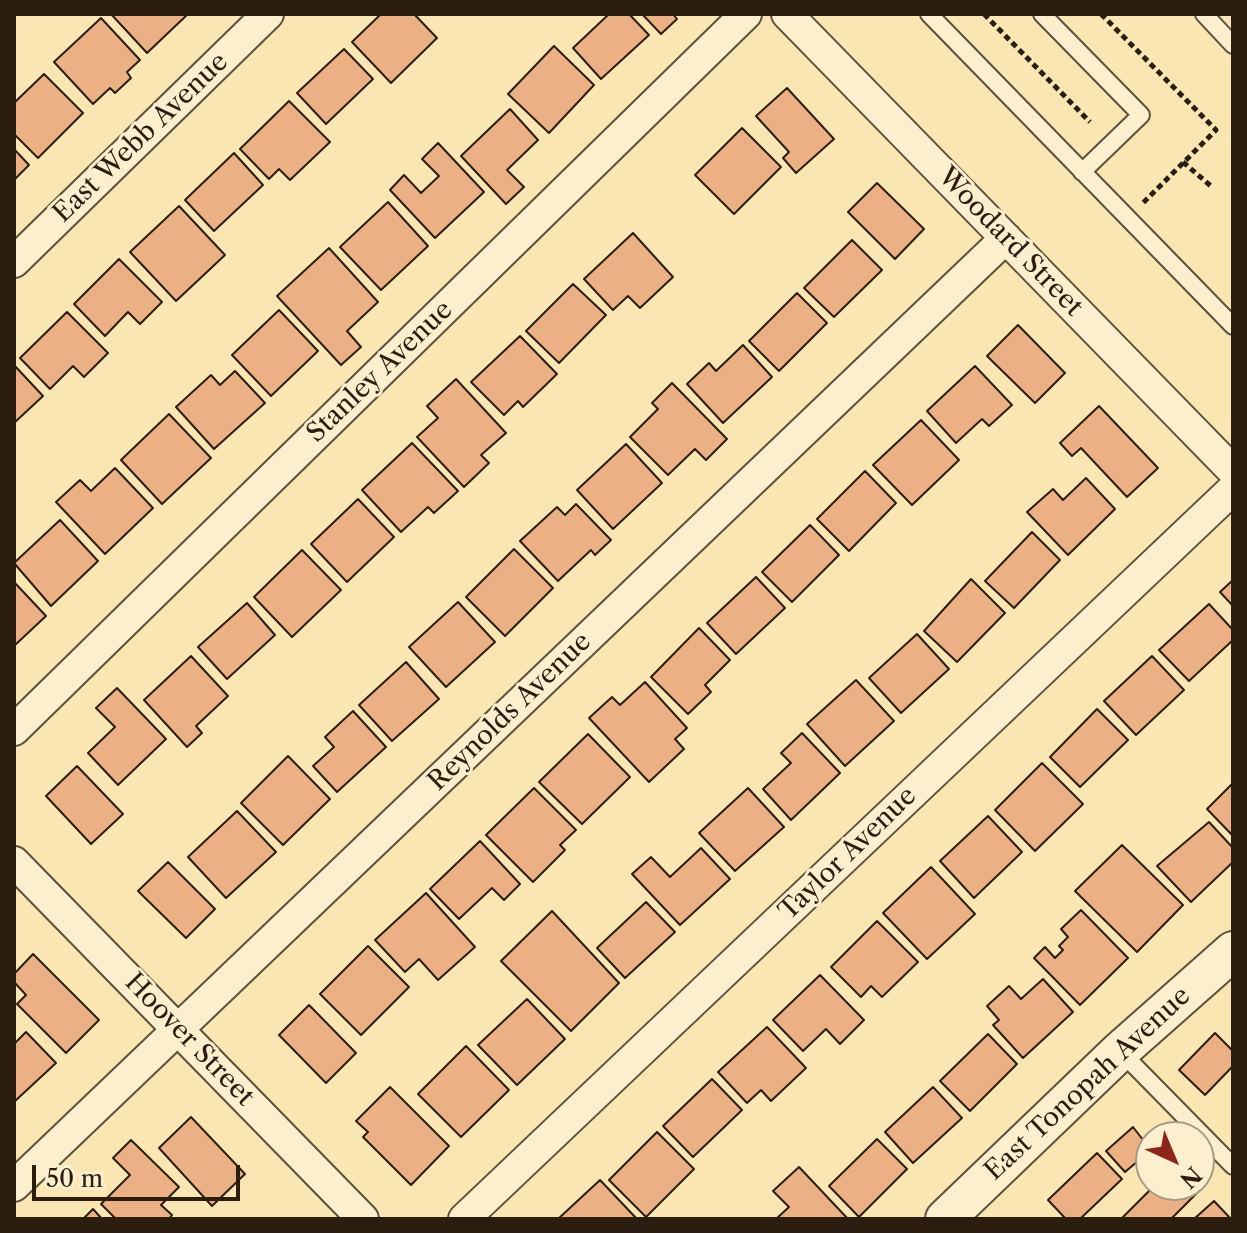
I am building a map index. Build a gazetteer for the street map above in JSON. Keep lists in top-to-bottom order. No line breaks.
{"streets":{"street":["East Webb Avenue","Woodard Street","Stanley Avenue","Reynolds Avenue","Taylor Avenue","Hoover Street","East Tonopah Avenue"]},"crossings":[["Woodard Street","Reynolds Avenue"],["Reynolds Avenue","Hoover Street"]],"scale_bar":"50 m","north":"bottom right"}
